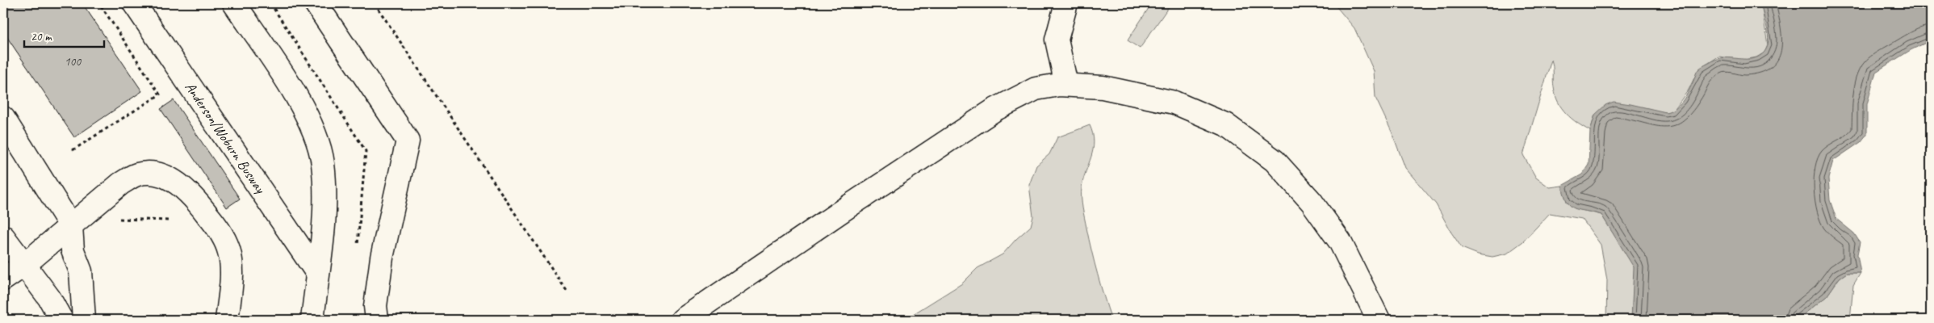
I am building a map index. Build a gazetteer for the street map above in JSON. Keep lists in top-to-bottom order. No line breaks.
{"streets":{"lane":["Anderson/Woburn Busway"]},"house_numbers":["100"],"scale_bar":"20 m"}
